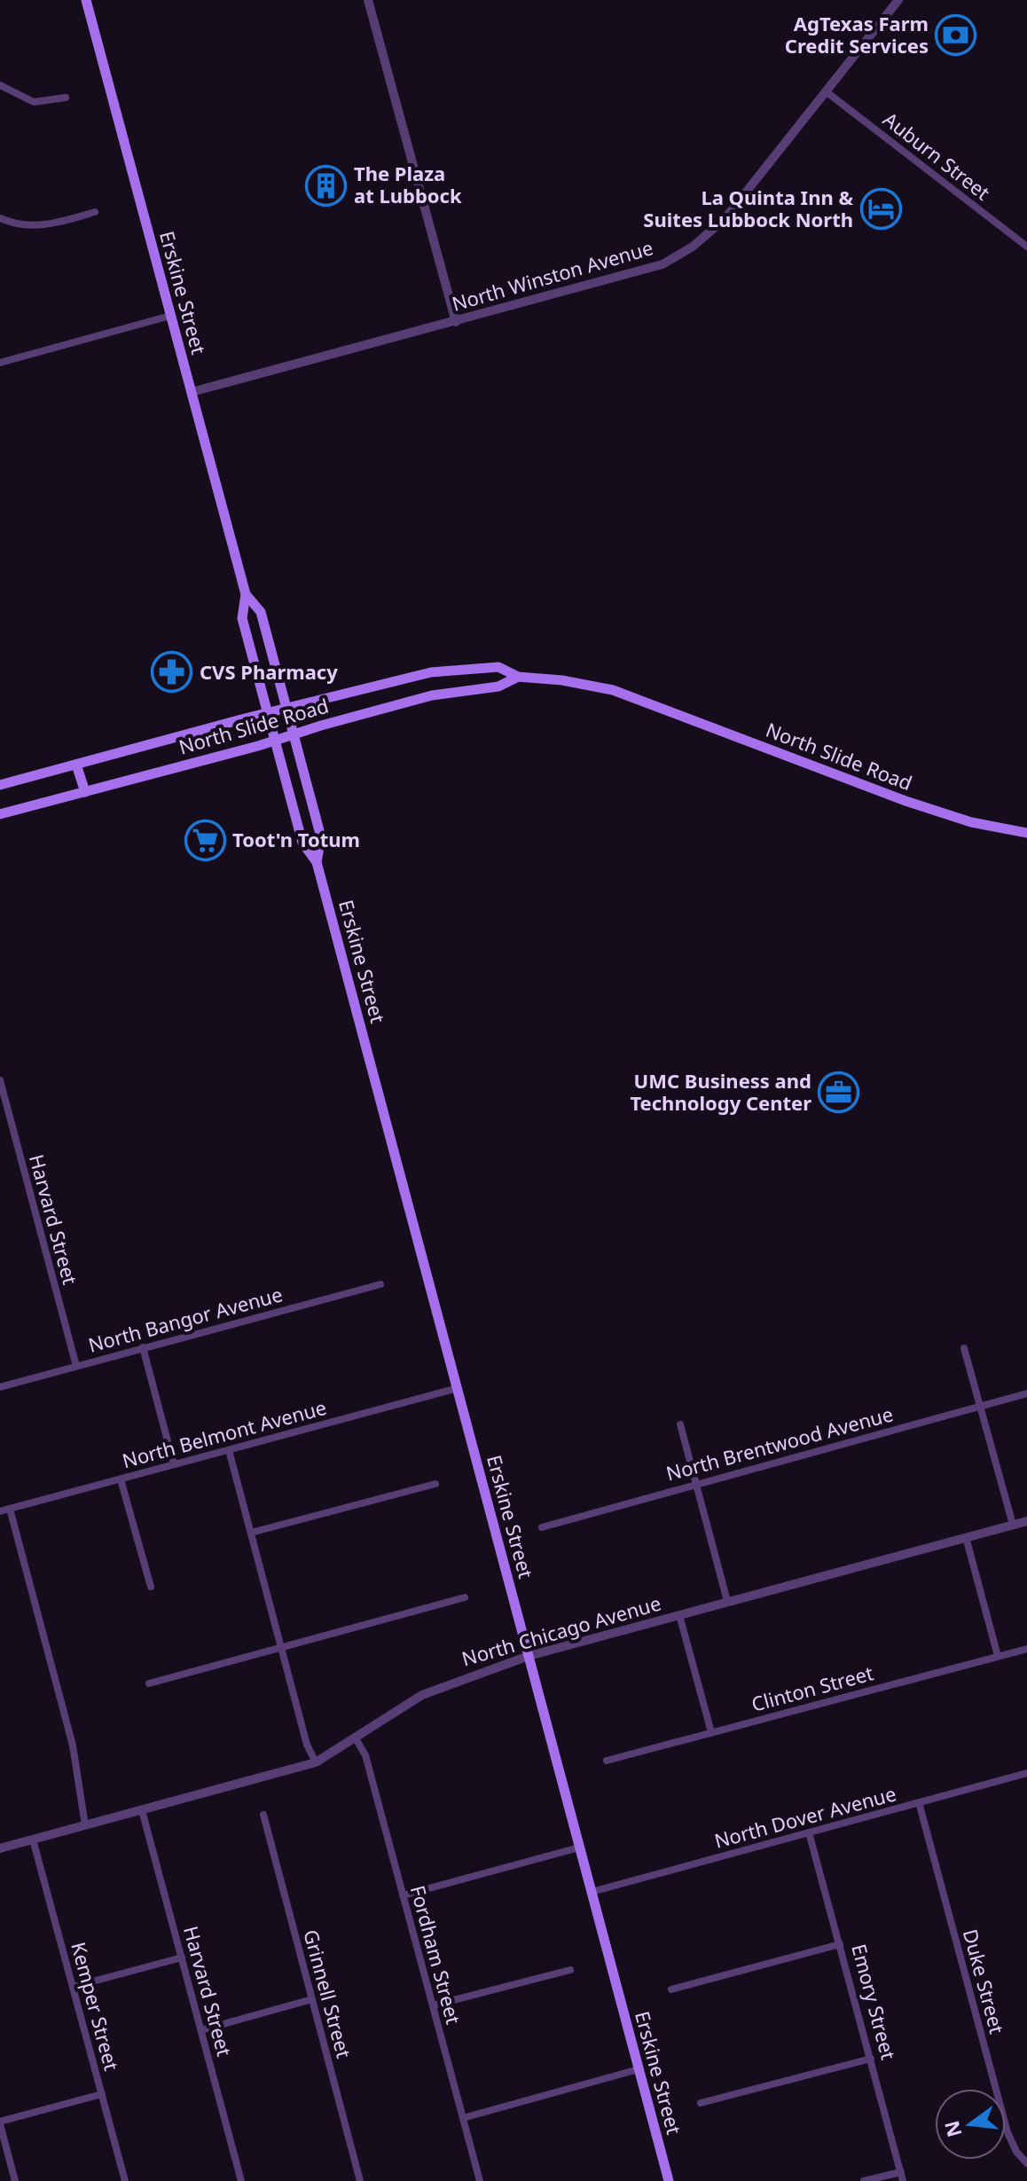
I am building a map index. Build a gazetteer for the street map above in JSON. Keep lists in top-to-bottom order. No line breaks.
{"streets":{"main road":["Erskine Street","North Slide Road"],"street":["Auburn Street","North Winston Avenue","Harvard Street","North Bangor Avenue","North Belmont Avenue","North Brentwood Avenue","North Chicago Avenue","Clinton Street","North Dover Avenue","Fordham Street","Duke Street","Grinnell Street","Emory Street","Kemper Street"]},"crossings":[["Auburn Street","North Winston Avenue"],["North Winston Avenue","Erskine Street"],["Erskine Street","North Slide Road"],["Erskine Street","North Belmont Avenue"],["Erskine Street","North Chicago Avenue"],["Erskine Street","North Dover Avenue"],["Harvard Street","North Bangor Avenue"],["Harvard Street","North Chicago Avenue"],["North Chicago Avenue","Fordham Street"],["North Chicago Avenue","Kemper Street"],["North Dover Avenue","Duke Street"],["North Dover Avenue","Emory Street"]],"places":{"bank":["AgTexas Farm Credit Services"],"building":["The Plaza at Lubbock"],"hotel":["La Quinta Inn & Suites Lubbock North"],"pharmacy":["CVS Pharmacy"],"supermarket":["Toot'n Totum"],"office":["UMC Business and Technology Center"]},"north":"left"}
